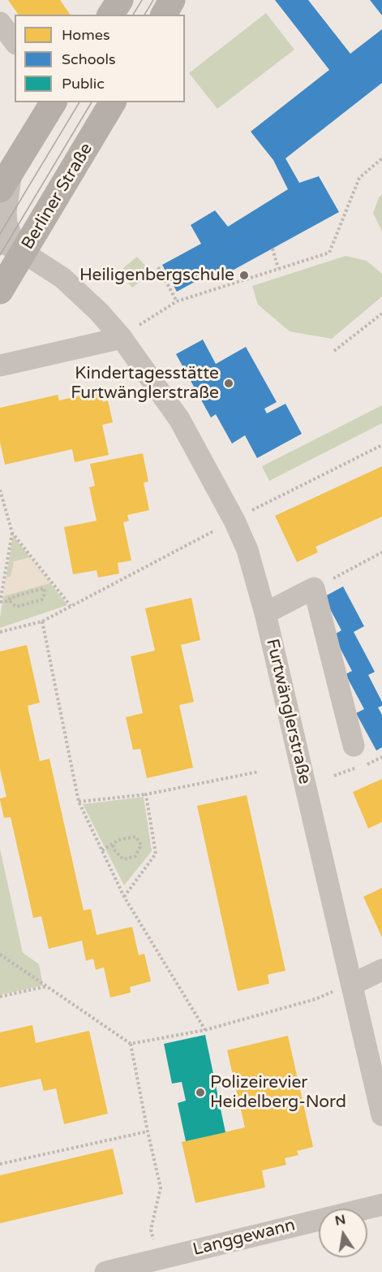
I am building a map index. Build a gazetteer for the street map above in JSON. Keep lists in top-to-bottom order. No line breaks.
{"streets":{"main road":["Berliner Straße"],"street":["Furtwänglerstraße","Langgewann"]},"crossings":[["Berliner Straße","Furtwänglerstraße"]],"places":["Heiligenbergschule","Kindertagesstätte Furtwänglerstraße","Polizeirevier Heidelberg-Nord"],"legend":["Homes","Schools","Public"],"north":"top"}
